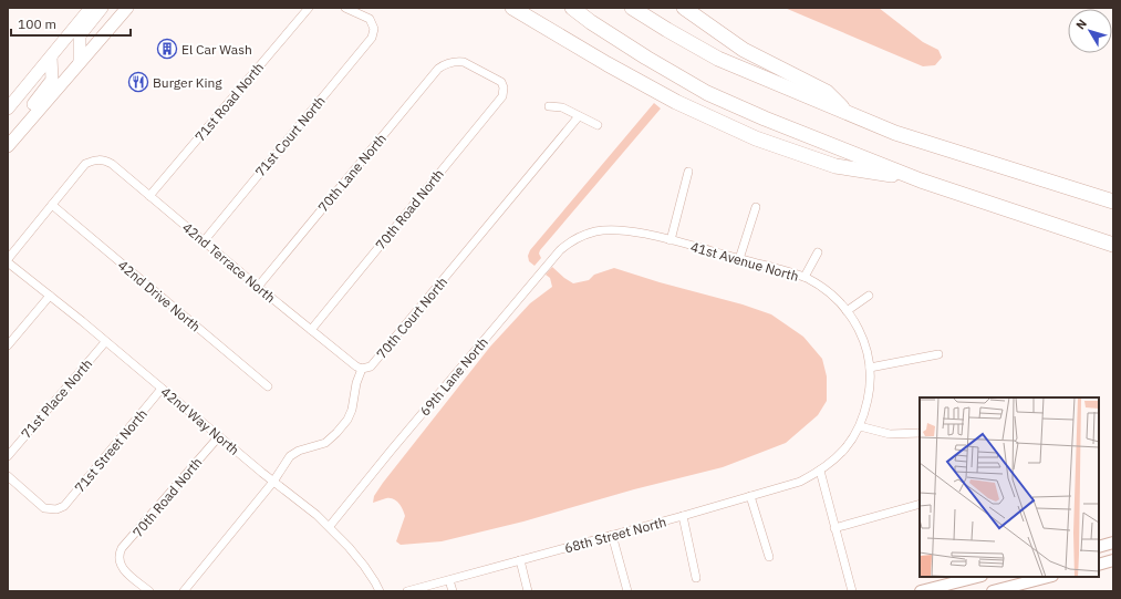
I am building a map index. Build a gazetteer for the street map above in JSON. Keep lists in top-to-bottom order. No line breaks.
{"streets":{"street":["71st Road North","71st Court North","70th Lane North","70th Road North","41st Avenue North","42nd Terrace North","42nd Drive North","70th Court North","69th Lane North","71st Place North","42nd Way North","71st Street North","68th Street North"]},"crossings":[["71st Road North","42nd Terrace North"],["71st Court North","42nd Terrace North"],["70th Lane North","70th Road North"],["70th Lane North","42nd Terrace North"],["70th Road North","42nd Terrace North"],["70th Road North","42nd Way North"],["41st Avenue North","69th Lane North"],["41st Avenue North","68th Street North"],["42nd Terrace North","42nd Drive North"],["42nd Terrace North","70th Court North"],["69th Lane North","42nd Way North"],["71st Place North","42nd Way North"],["42nd Way North","71st Street North"]],"places":{"building":["El Car Wash"],"restaurant":["Burger King"]},"scale_bar":"100 m","north":"top left"}
